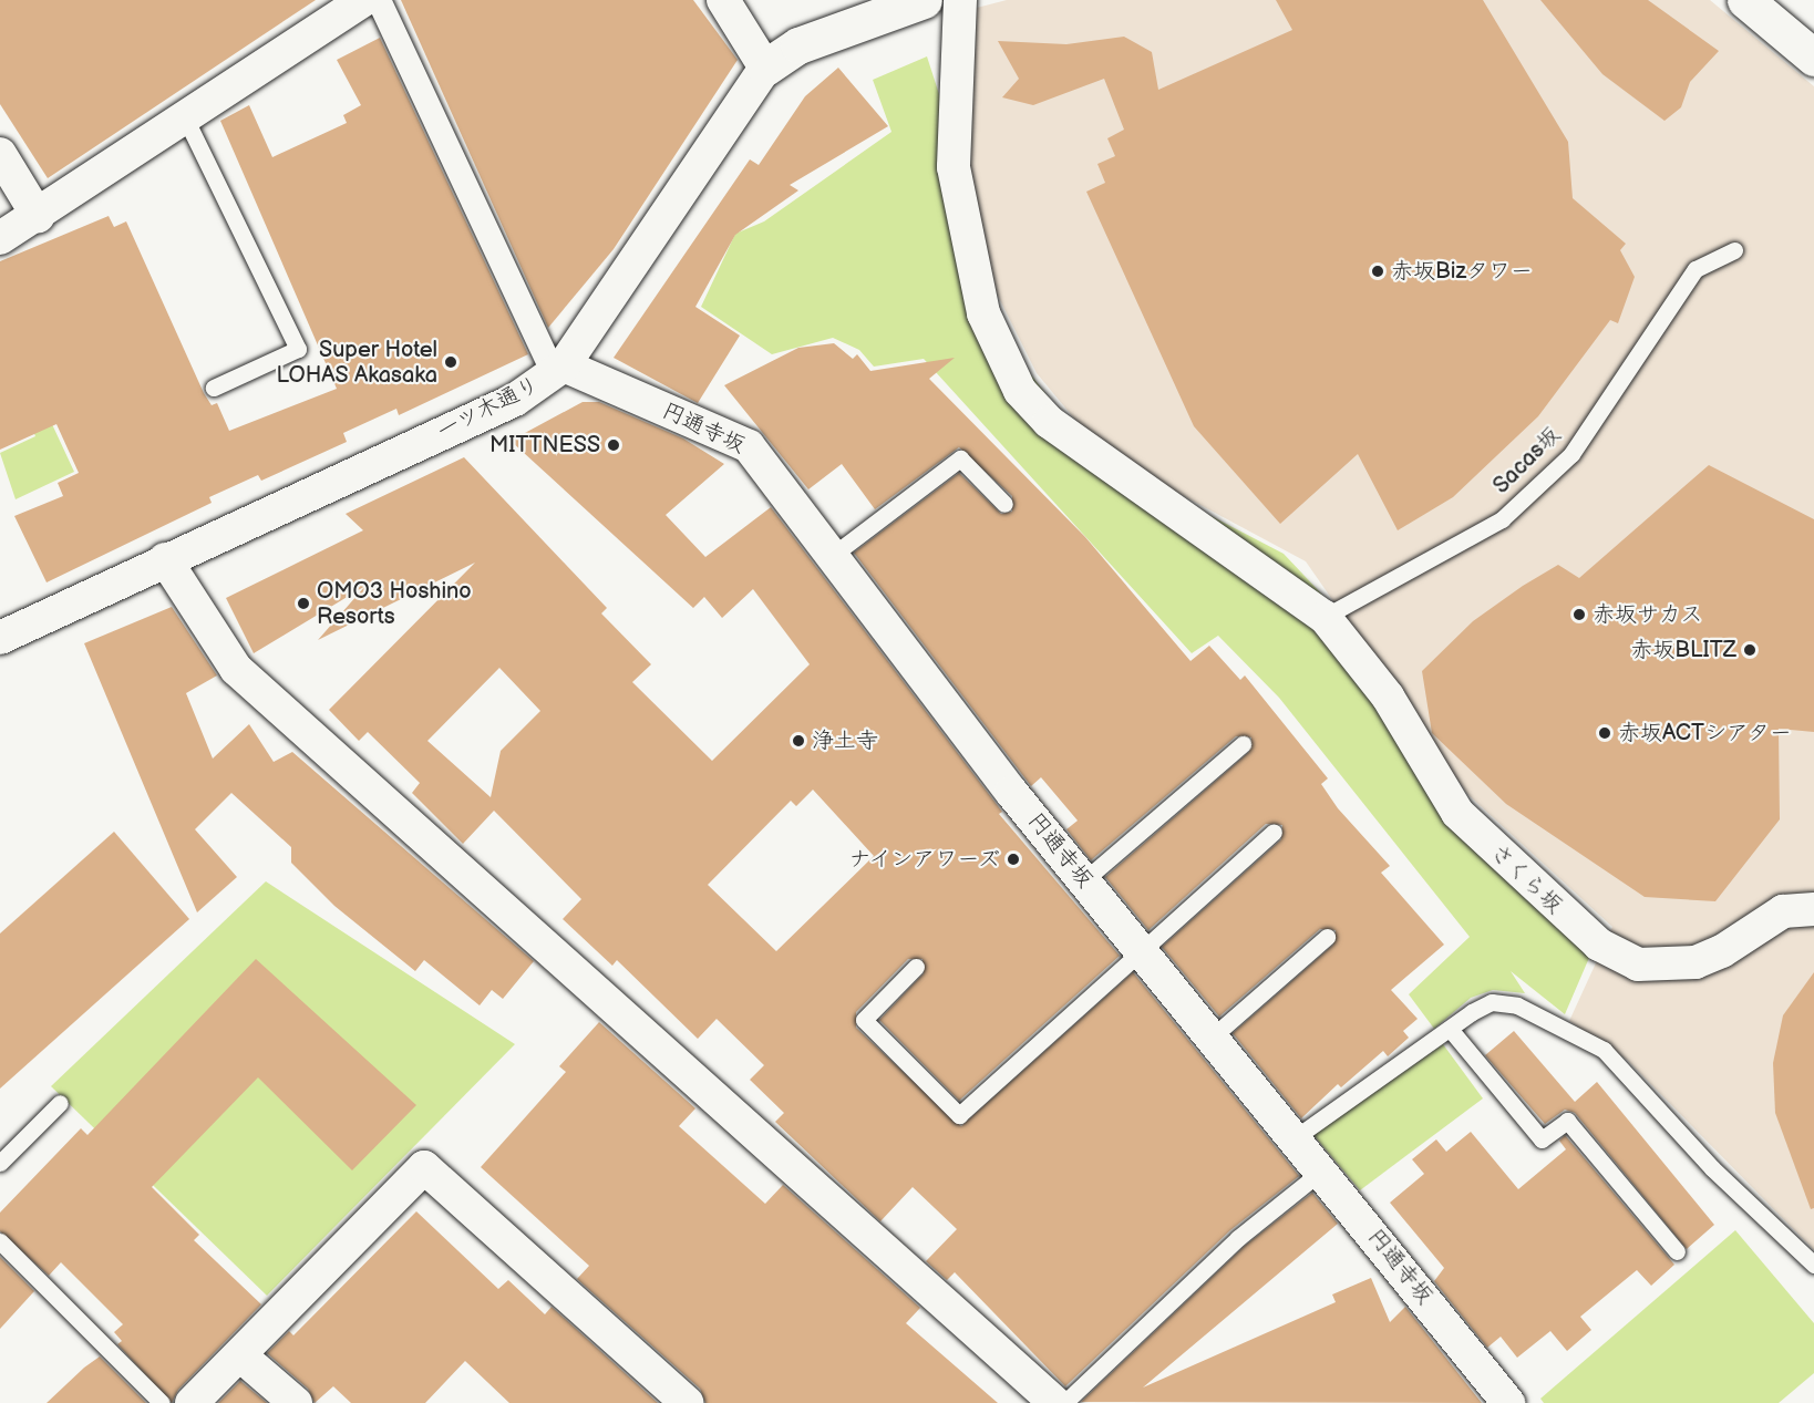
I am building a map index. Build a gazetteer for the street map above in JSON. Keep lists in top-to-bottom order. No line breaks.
{"streets":{"street":["一ツ木通り","円通寺坂","さくら坂"],"lane":["Sacas坂"]},"crossings":[["一ツ木通り","円通寺坂"],["Sacas坂","さくら坂"]],"places":["赤坂Bizタワー","Super Hotel LOHAS Akasaka","MITTNESS","OMO3 Hoshino Resorts","赤坂サカス","赤坂BLITZ","赤坂ACTシアター","浄土寺","ナインアワーズ"]}
